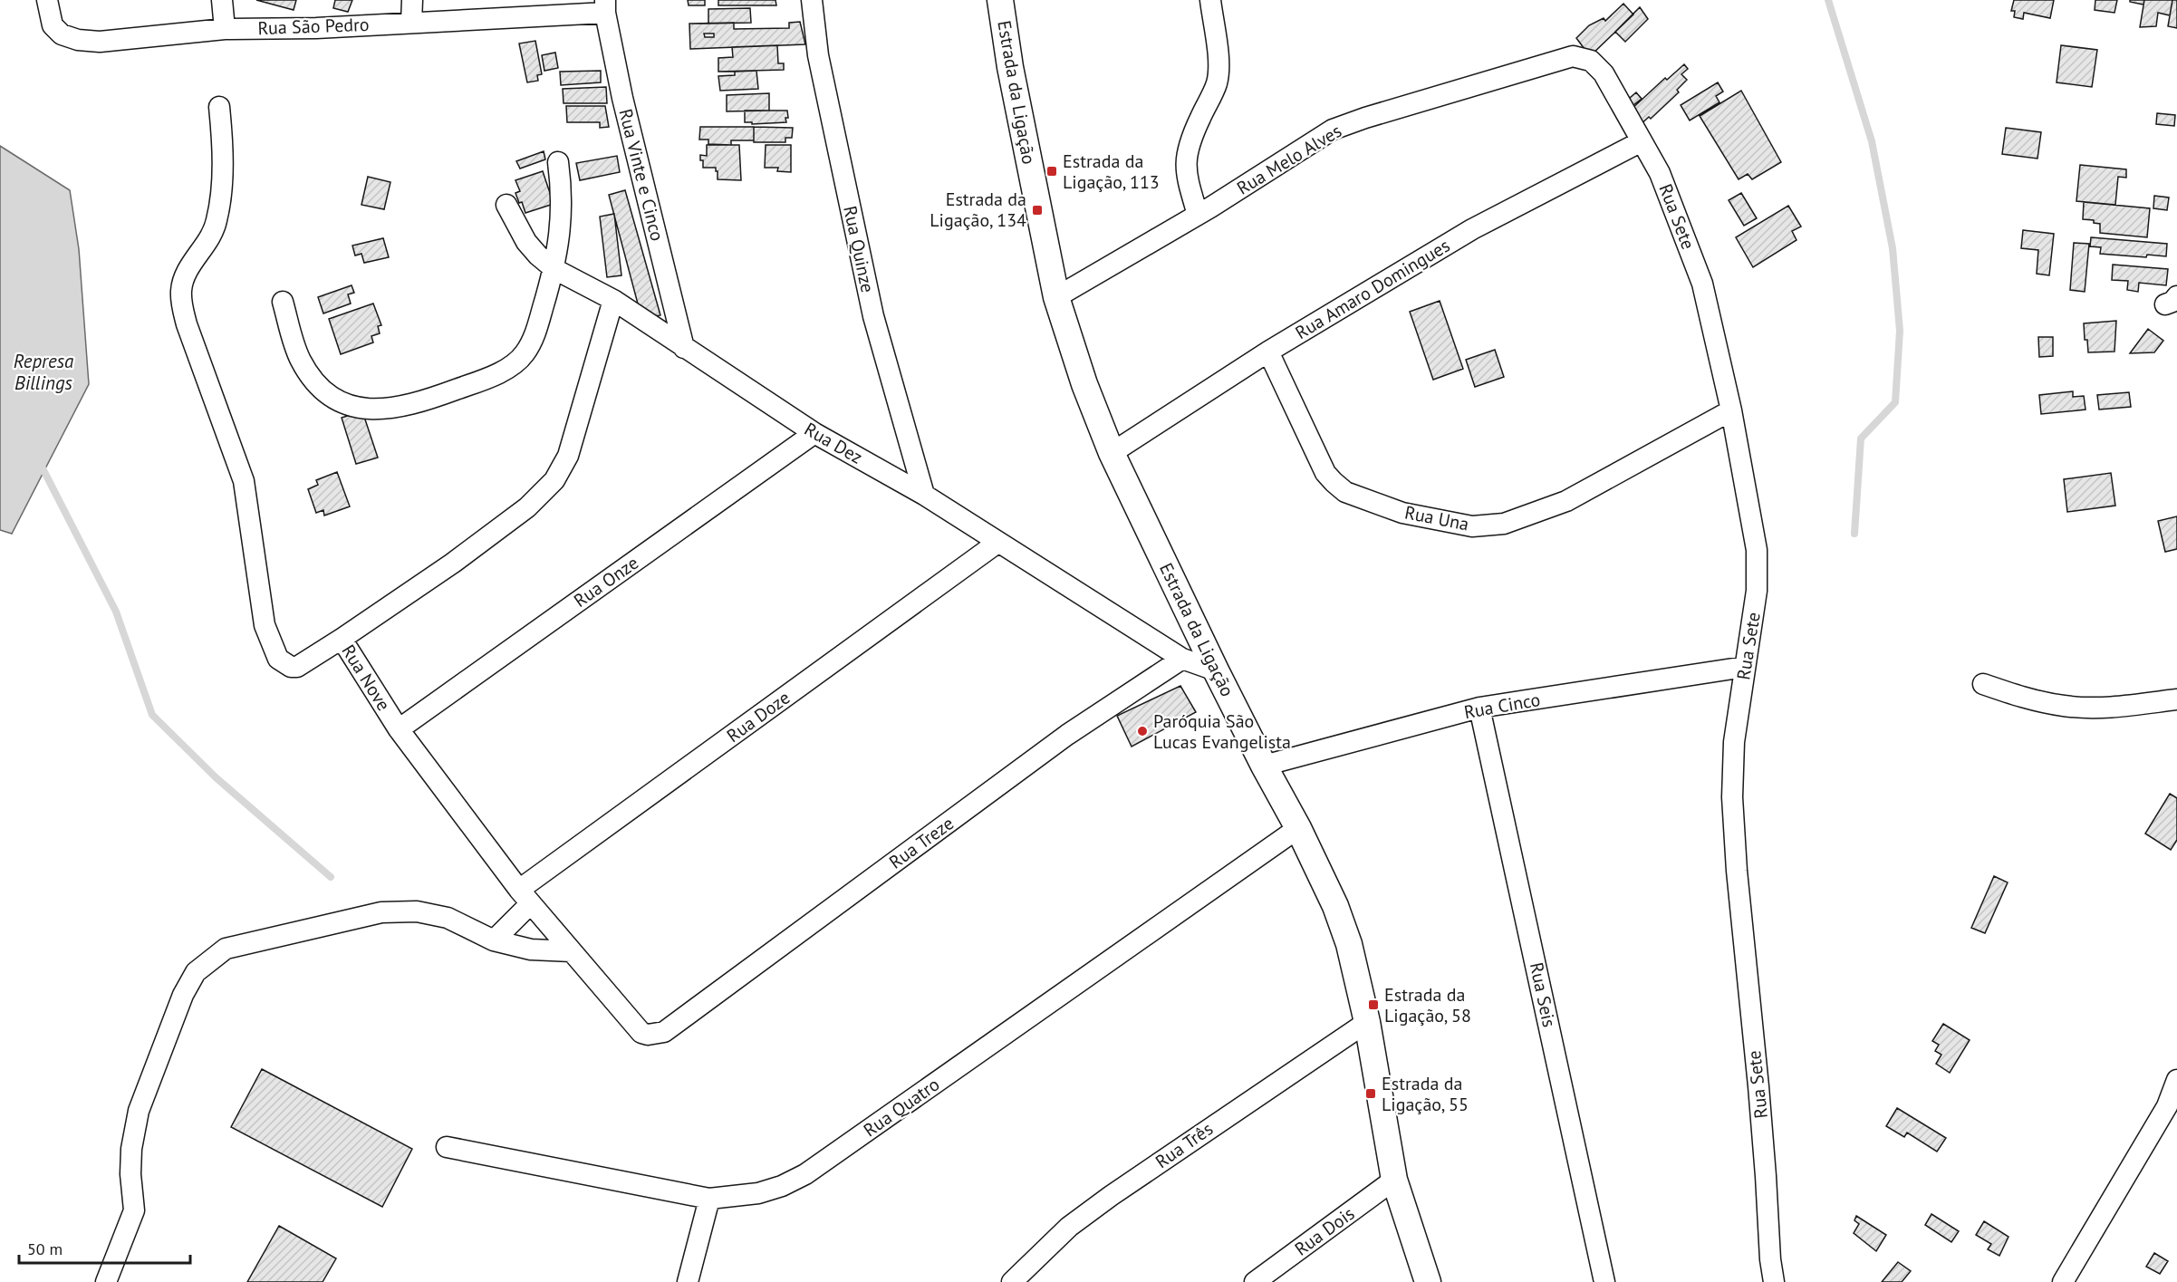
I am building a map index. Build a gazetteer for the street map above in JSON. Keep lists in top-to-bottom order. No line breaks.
{"streets":{"street":["Rua São Pedro","Estrada da Ligação","Rua Melo Alves","Rua Vinte e Cinco","Rua Sete","Rua Quinze","Rua Amaro Domingues","Rua Dez","Rua Una","Rua Onze","Rua Nove","Rua Cinco","Rua Doze","Rua Treze","Rua Seis","Rua Quatro","Rua Três","Rua Dois"]},"crossings":[["Rua São Pedro","Rua Vinte e Cinco"],["Estrada da Ligação","Rua Melo Alves"],["Estrada da Ligação","Rua Amaro Domingues"],["Estrada da Ligação","Rua Cinco"],["Estrada da Ligação","Rua Quatro"],["Estrada da Ligação","Rua Três"],["Estrada da Ligação","Rua Dois"],["Rua Melo Alves","Rua Sete"],["Rua Vinte e Cinco","Rua Dez"],["Rua Sete","Rua Amaro Domingues"],["Rua Sete","Rua Una"],["Rua Sete","Rua Cinco"],["Rua Quinze","Rua Dez"],["Rua Amaro Domingues","Rua Una"],["Rua Dez","Rua Onze"],["Rua Dez","Rua Nove"],["Rua Dez","Rua Doze"],["Rua Dez","Rua Treze"],["Rua Onze","Rua Nove"],["Rua Nove","Rua Doze"],["Rua Nove","Rua Treze"],["Rua Cinco","Rua Seis"]],"water":["Represa Billings"],"places":{"transit":["Estrada da Ligação, 113","Estrada da Ligação, 134","Estrada da Ligação, 58","Estrada da Ligação, 55"],"other":["Paróquia São Lucas Evangelista"]},"scale_bar":"50 m"}
